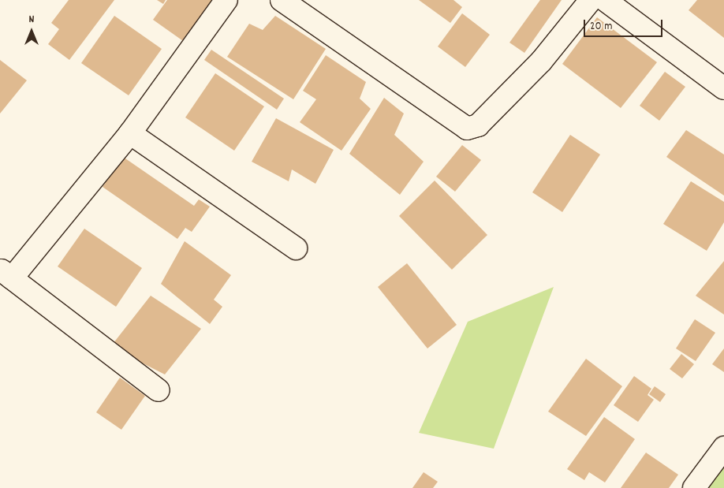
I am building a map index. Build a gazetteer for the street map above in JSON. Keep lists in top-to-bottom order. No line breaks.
{"scale_bar":"20 m","north":"top"}
